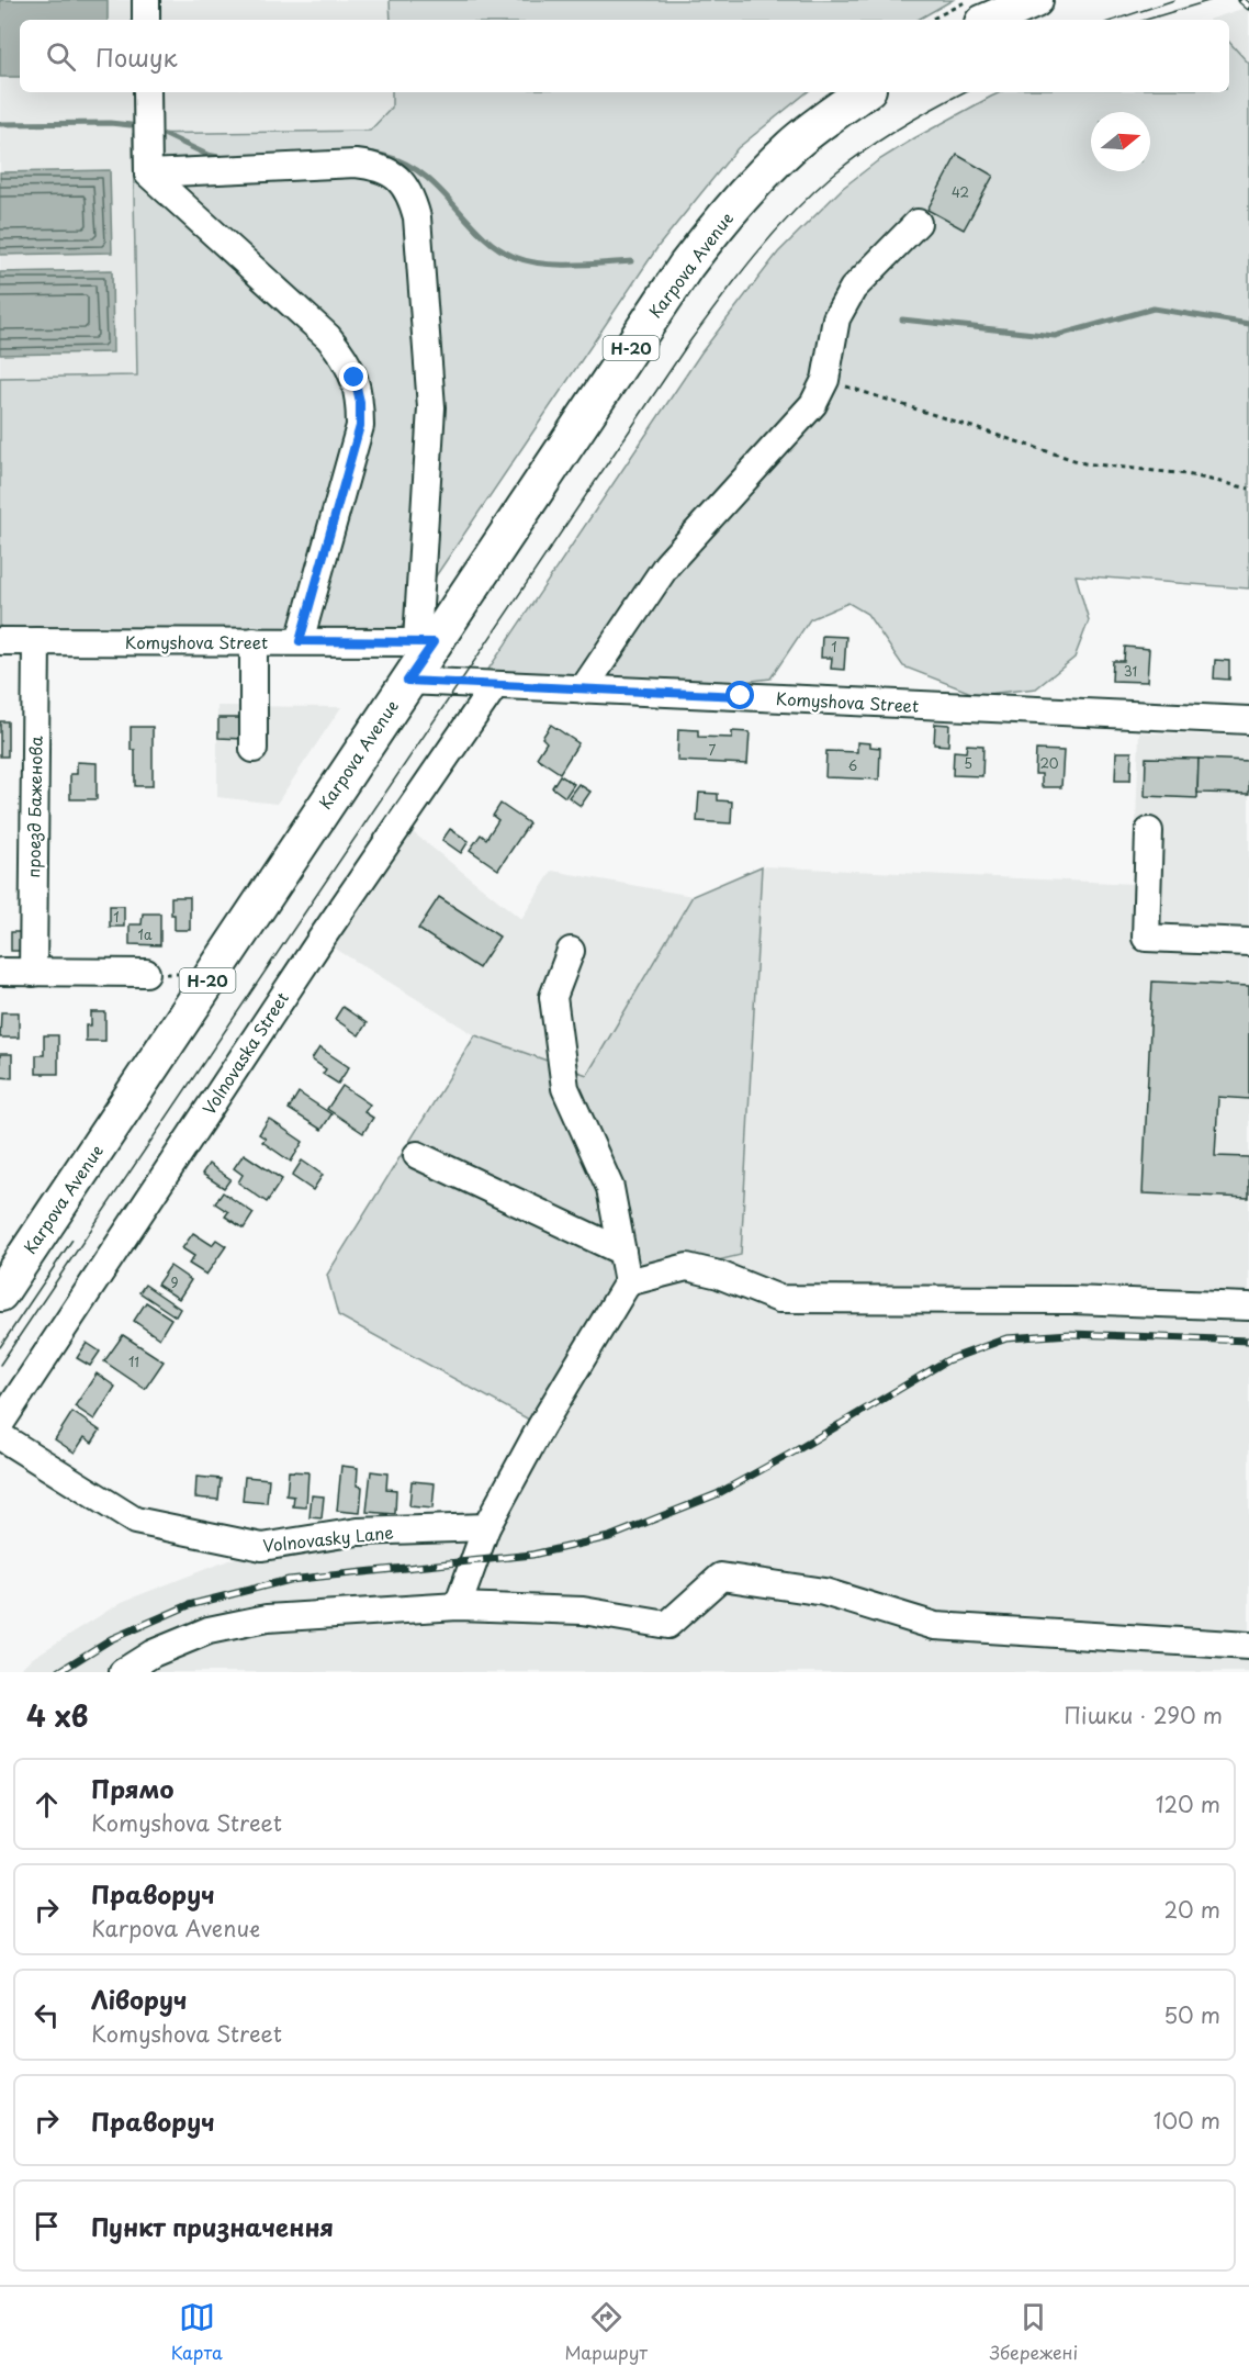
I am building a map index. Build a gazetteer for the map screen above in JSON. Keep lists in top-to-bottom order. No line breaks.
{"streets":{"main road":["Karpova Avenue","Н-20"],"street":["Komyshova Street","проезд Баженова","Volnovaska Street","Volnovasky Lane"]},"crossings":[["Karpova Avenue","Komyshova Street"],["Komyshova Street","проезд Баженова"],["Komyshova Street","Volnovaska Street"]],"house_numbers":["42","1","31","7","5","20","6","1","1а","9","11"],"north":"right","page":{"search":"Пошук","heading":["4 хв","Пішки · 290 m"],"list":[["Прямо","Komyshova Street","120 m"],["Праворуч","Karpova Avenue","20 m"],["Ліворуч","Komyshova Street","50 m"],["Праворуч","100 m"],"Пункт призначення"],"nav":["Карта","Маршрут","Збережені"]}}
